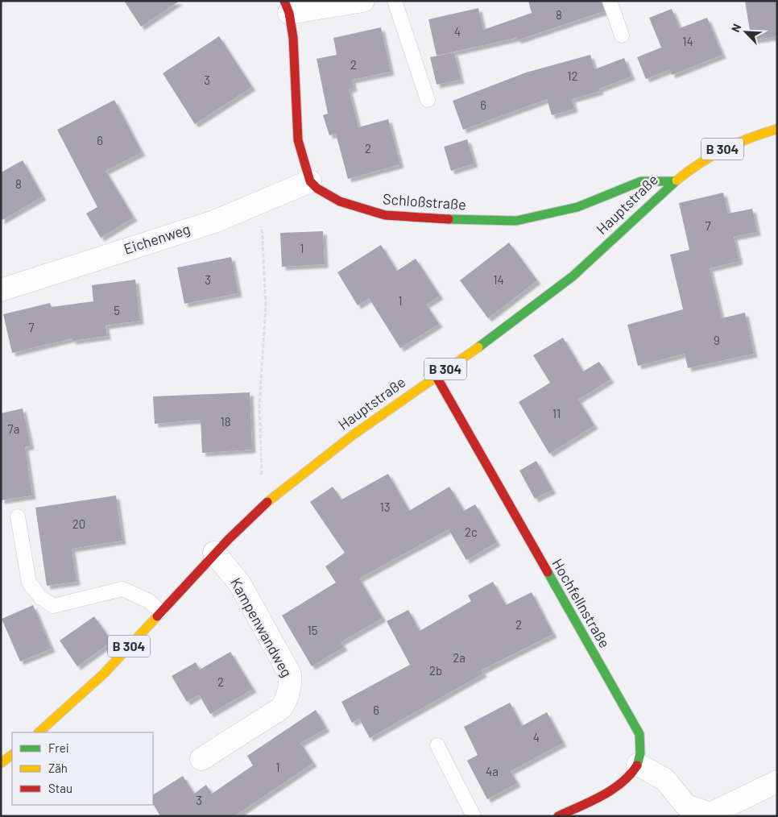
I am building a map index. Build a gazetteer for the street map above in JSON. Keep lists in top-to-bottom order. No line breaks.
{"streets":{"street":["B 304","Schloßstraße","Hauptstraße","Eichenweg","Hochfellnstraße","Kampenwandweg"]},"crossings":[["Schloßstraße","Hauptstraße"],["Schloßstraße","Eichenweg"],["Hauptstraße","Hochfellnstraße"],["Hauptstraße","Kampenwandweg"]],"house_numbers":["8","4","14","2","12","3","6","6","2","8","7","1","3","14","1","5","7","9","11","18","7a","13","20","2c","2","15","2a","2b","2","6","4","1","4a","3"],"legend":["Frei","Zäh","Stau"],"north":"top left"}
